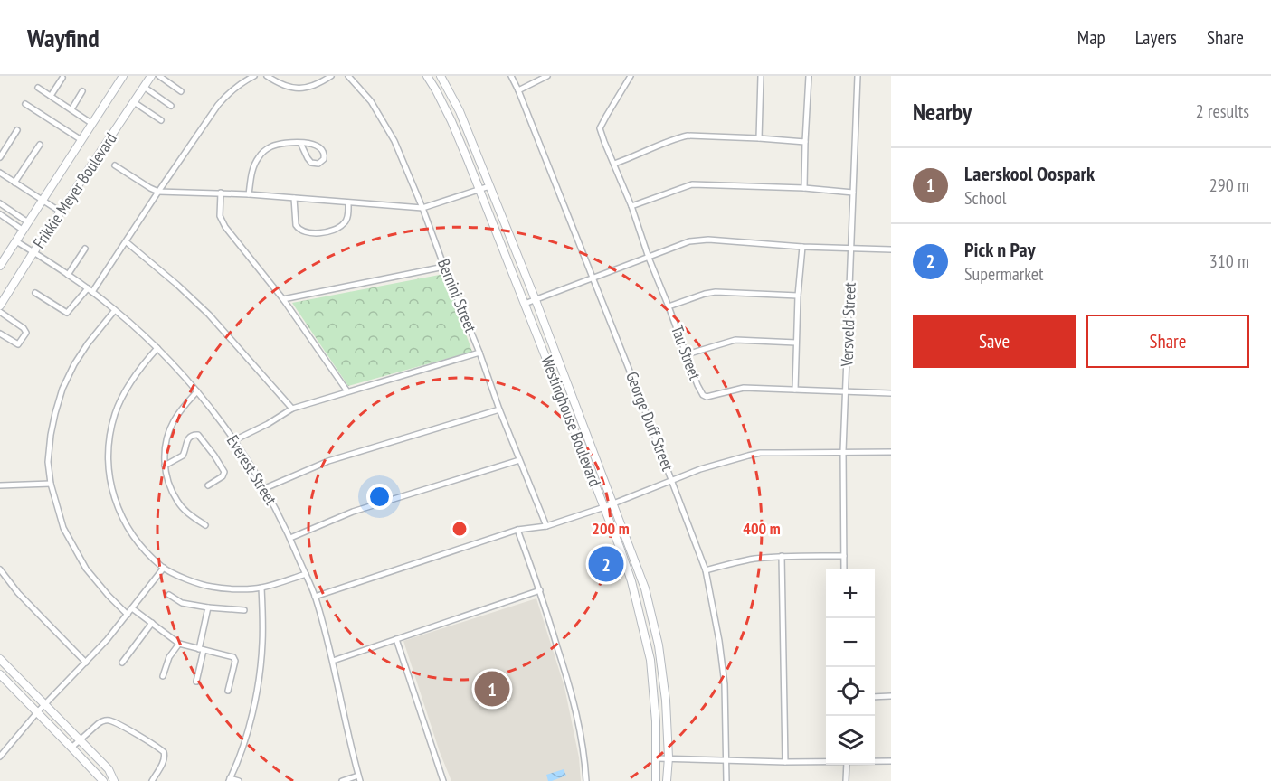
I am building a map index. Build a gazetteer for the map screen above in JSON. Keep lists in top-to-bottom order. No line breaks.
{"streets":{"street":["Frikkie Meyer Boulevard","Bernini Street","Versveld Street","Tau Street","Westinghouse Boulevard","George Duff Street","Everest Street"]},"crossings":[["Frikkie Meyer Boulevard","Everest Street"],["Versveld Street","Tau Street"]],"page":{"header":"Wayfind","nav":["Map","Layers","Share"],"heading":["Nearby","2 results"],"list":[{"mark":"1","name":"Laerskool Oospark","note":"School","value":"290 m"},{"mark":"2","name":"Pick n Pay","note":"Supermarket","value":"310 m"}],"buttons":["Save","Share"],"pins":["2","1"],"map_buttons":["+","−"]},"rings":["200 m","400 m"]}
